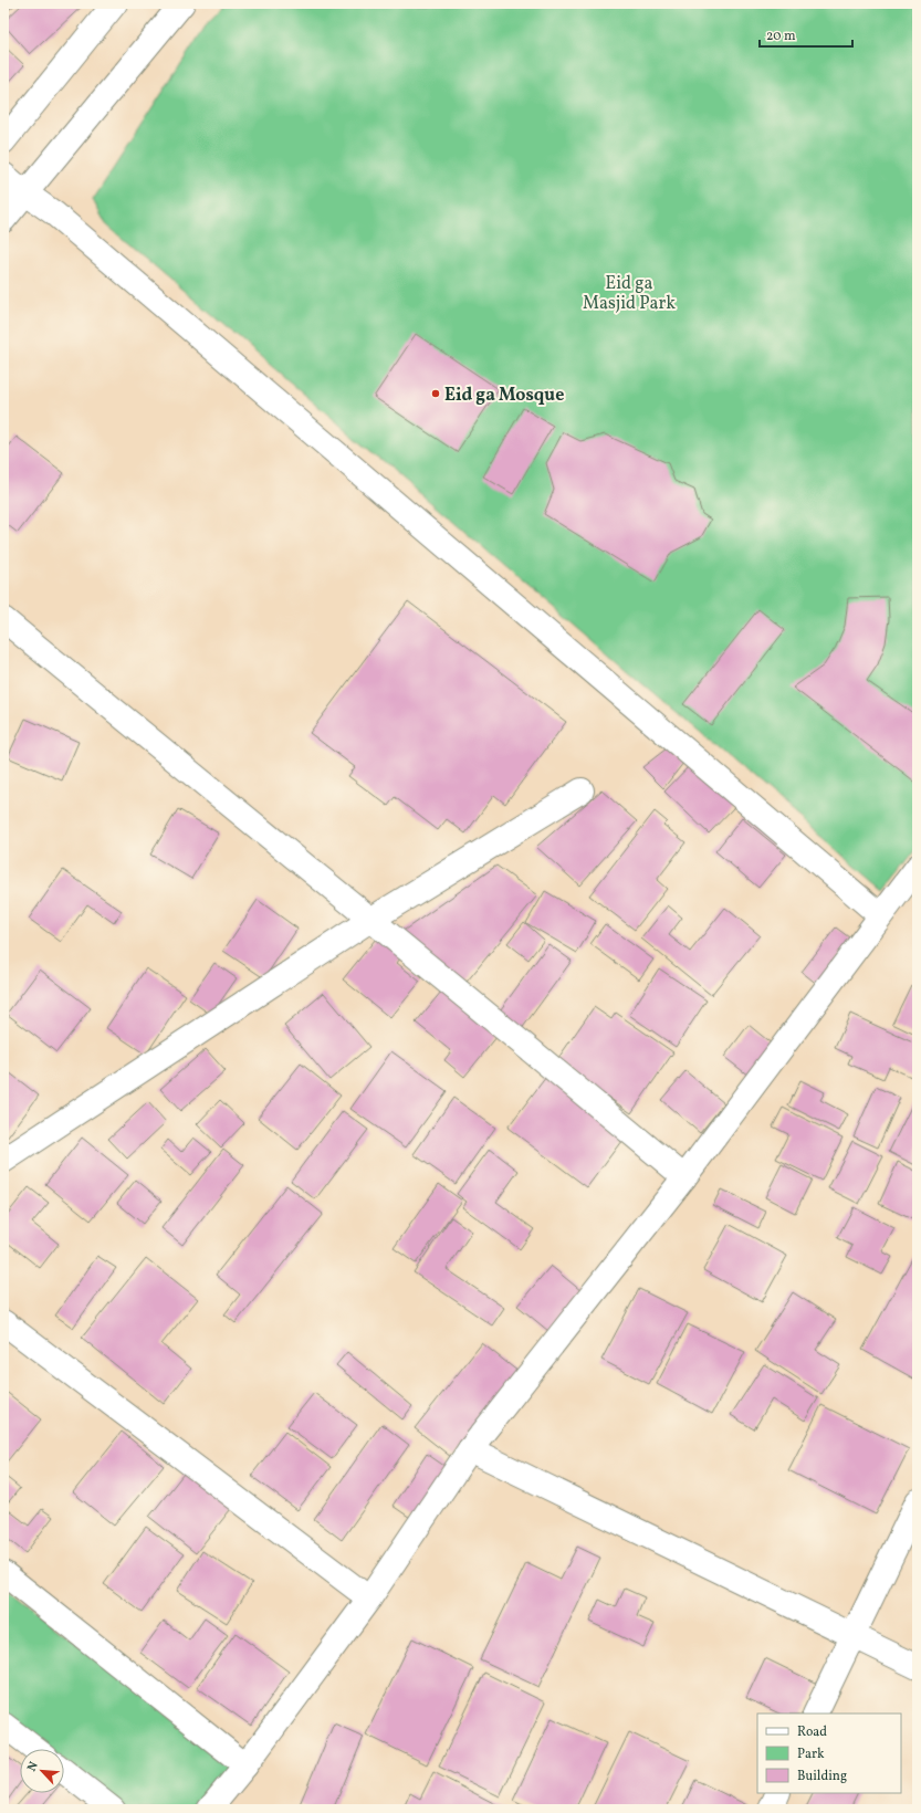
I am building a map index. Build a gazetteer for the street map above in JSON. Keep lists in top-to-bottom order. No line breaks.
{"parks":["Eid ga Masjid Park"],"places":["Eid ga Mosque"],"legend":["Road","Park","Building"],"scale_bar":"20 m","north":"top left"}
